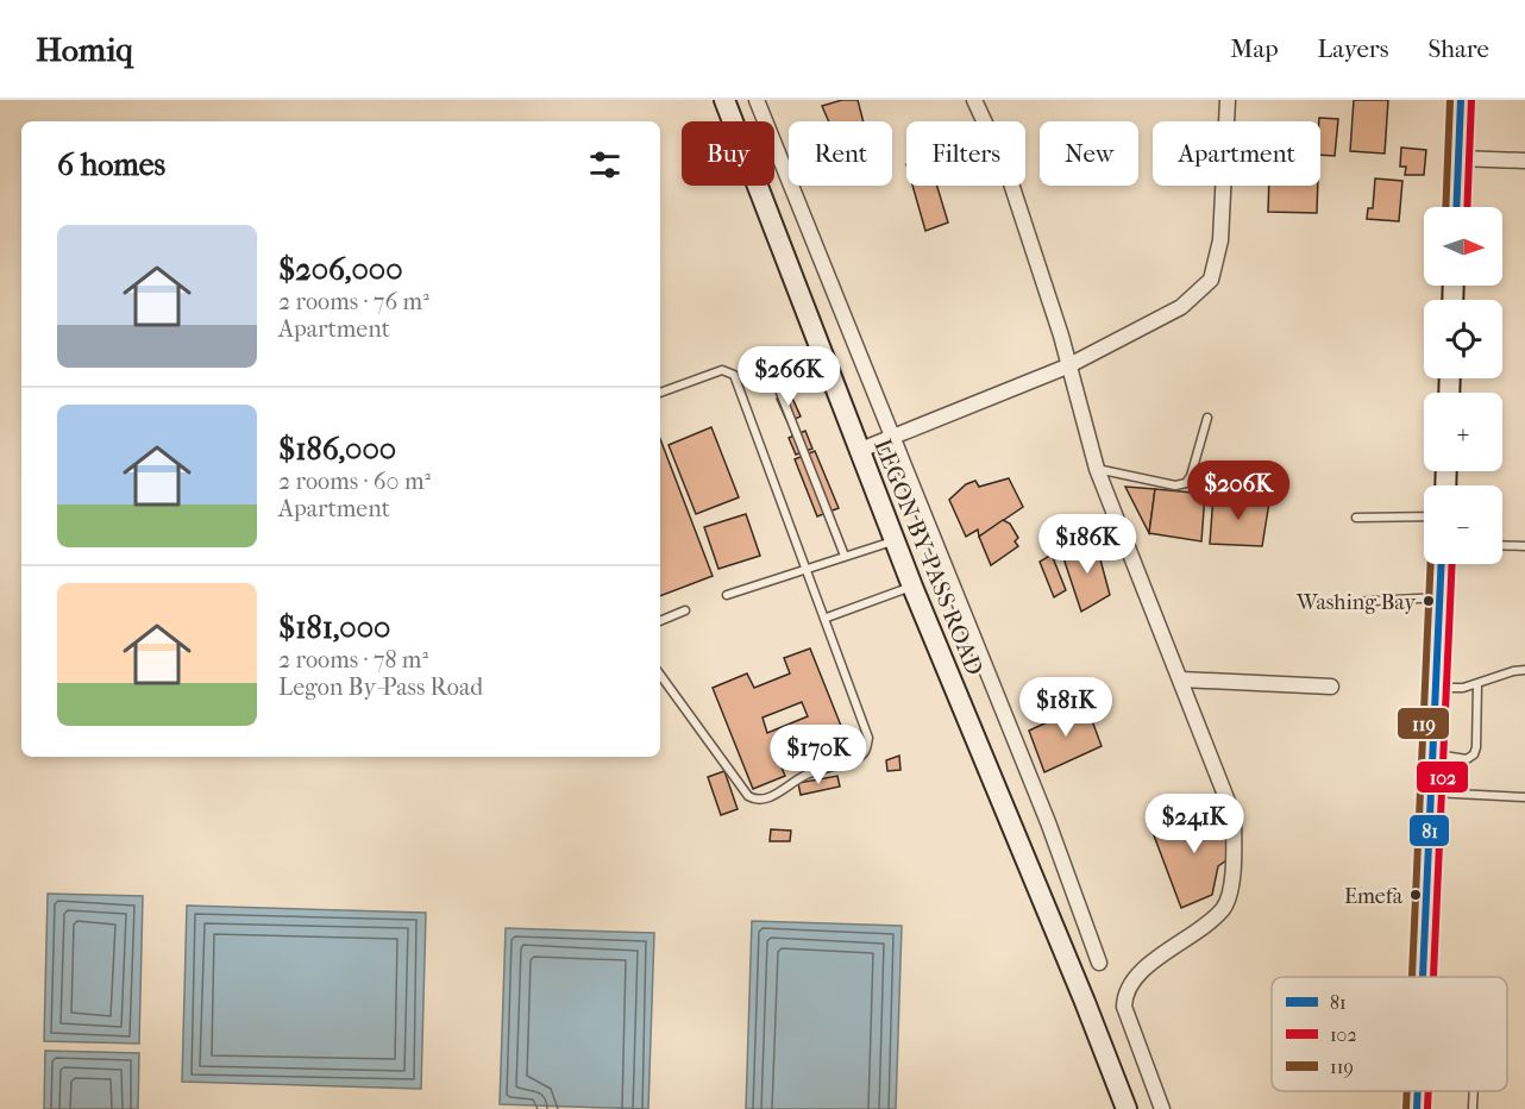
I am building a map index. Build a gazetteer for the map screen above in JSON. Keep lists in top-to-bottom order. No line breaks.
{"streets":{"street":["LEGON BY-PASS ROAD"]},"places":["Washing Bay","Emefa"],"lines":["transit line 81","transit line 102","transit line 119"],"legend":["81","102","119"],"north":"right","page":{"header":"Homiq","nav":["Map","Layers","Share"],"chip":["Buy","Rent","Filters","New","Apartment"],"heading":"6 homes","map_buttons":["+","−"],"list":[{"name":"$206,000","note":"2 rooms · 76 m² · Apartment"},{"name":"$186,000","note":"2 rooms · 60 m² · Apartment"},{"name":"$181,000","note":"2 rooms · 78 m² · Legon By-Pass Road"}],"price":["$266K","$206K","$186K","$181K","$170K","$241K"]}}
